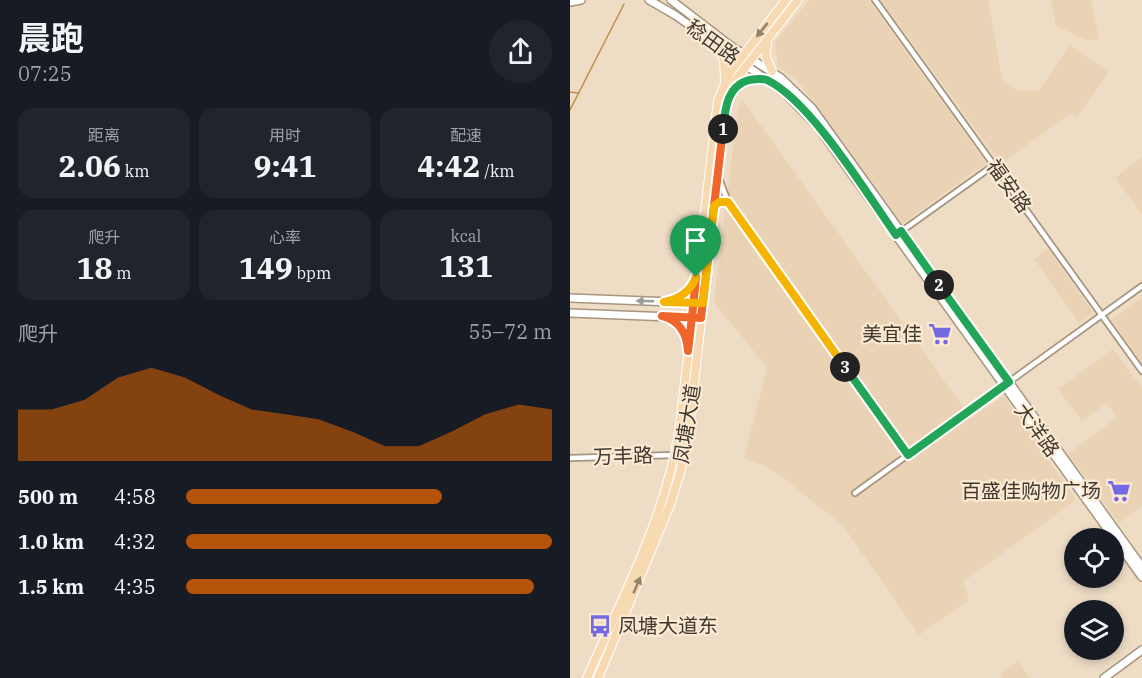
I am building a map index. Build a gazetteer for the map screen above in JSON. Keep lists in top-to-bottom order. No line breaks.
{"streets":{"main road":["凤塘大道"],"street":["稔田路","福安路","大洋路","万丰路"]},"crossings":[["稔田路","凤塘大道"],["稔田路","大洋路"],["凤塘大道","大洋路"],["凤塘大道","万丰路"]],"places":{"supermarket":["美宜佳","百盛佳购物广场"],"bus stop":["凤塘大道东"]},"page":{"heading":["晨跑","07:25"],"stats":[["距离","2.06 km"],["用时","9:41"],["配速","4:42 /km"],["爬升","18 m"],["心率","149 bpm"],["kcal","131"]],"pins":["1","2","3"],"chart":["爬升","55–72 m"],"list":[{"name":"500 m","note":"4:58"},{"name":"1.0 km","note":"4:32"},{"name":"1.5 km","note":"4:35"}]}}
